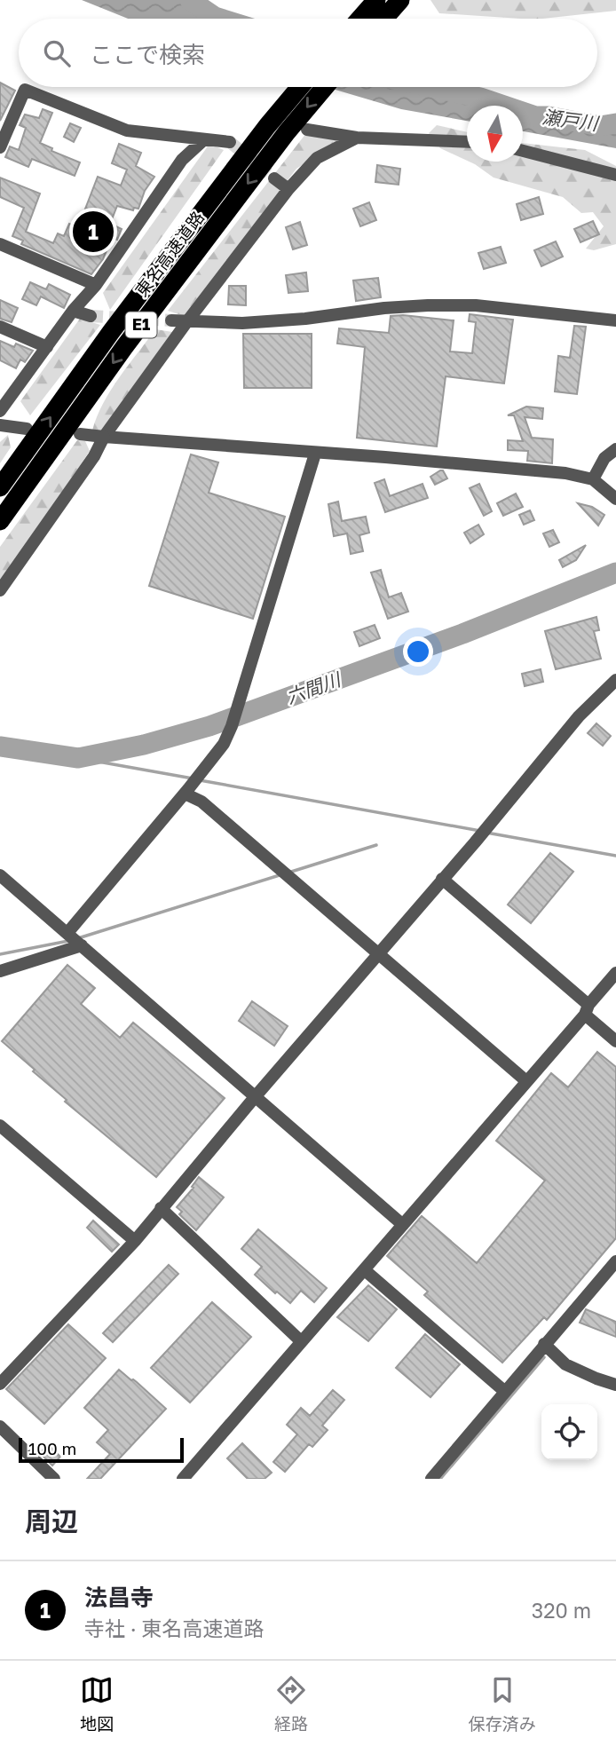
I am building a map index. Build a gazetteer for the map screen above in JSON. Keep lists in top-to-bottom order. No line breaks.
{"streets":{"highway":["東名高速道路","E1"]},"water":["瀬戸川","六間川"],"scale_bar":"100 m","north":"bottom","page":{"search":"ここで検索","pins":"1","scale":"100 m","heading":"周辺","list":[{"mark":"1","name":"法昌寺","note":"寺社 · 東名高速道路","value":"320 m"}],"nav":["地図","経路","保存済み"]}}
